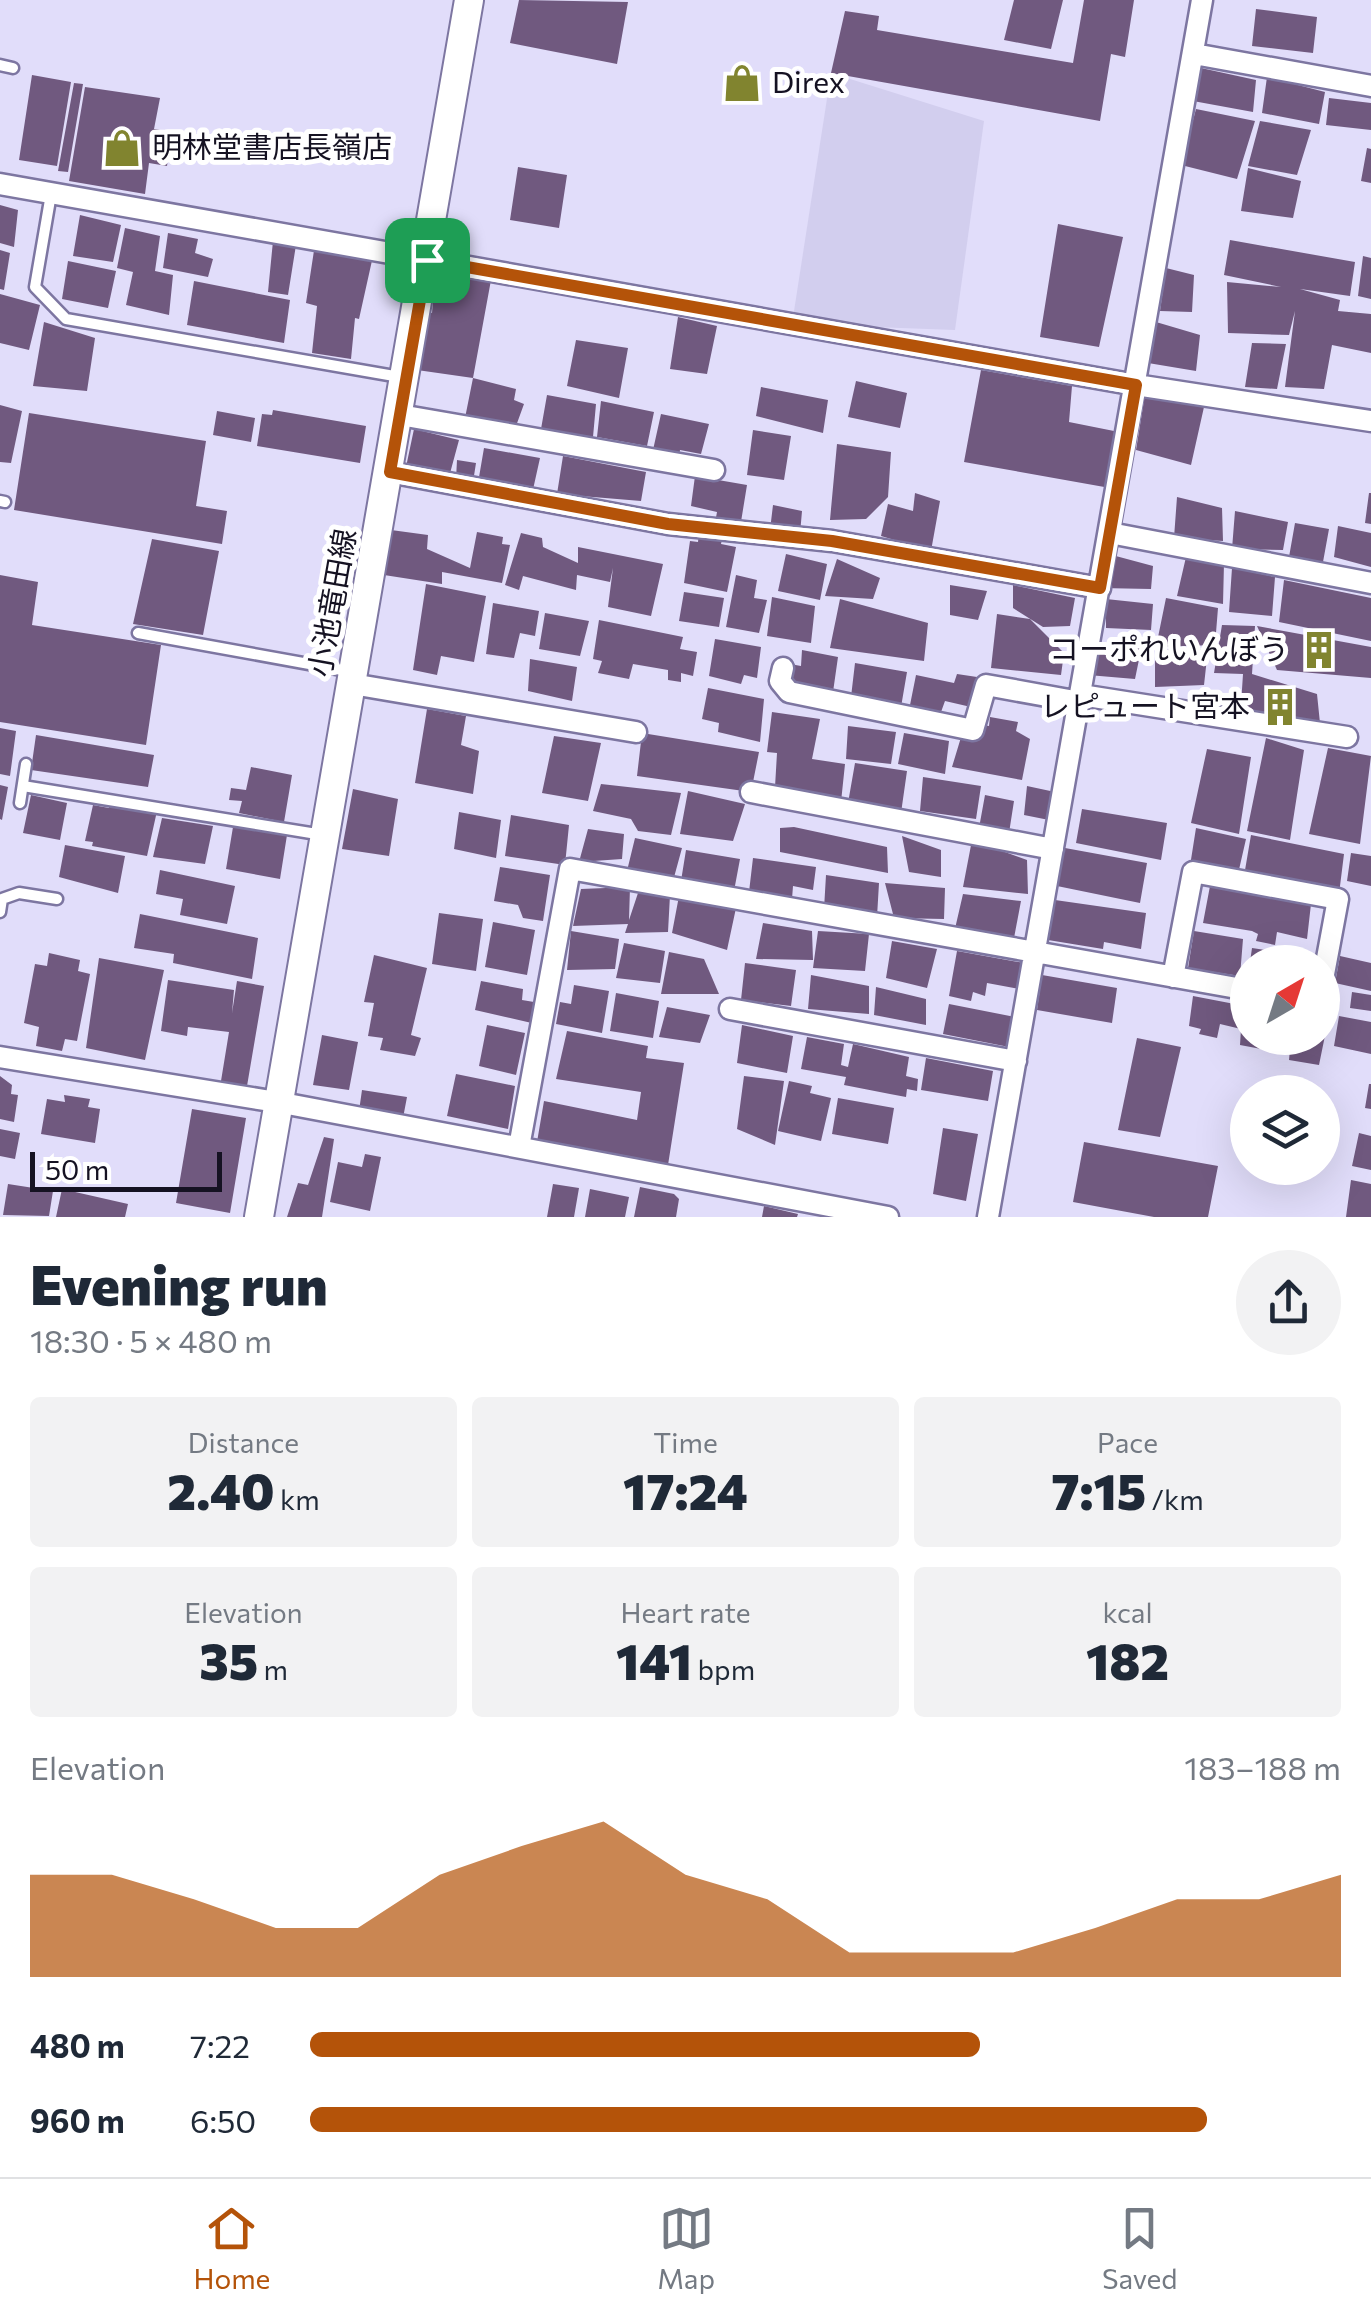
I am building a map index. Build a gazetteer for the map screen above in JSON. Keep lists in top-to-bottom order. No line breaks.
{"streets":{"main road":["小池竜田線"]},"places":{"shop":["Direx","明林堂書店長嶺店"],"building":["コーポれいんぼう","レピュート宮本"]},"scale_bar":"50 m","north":"top right","page":{"scale":"50 m","heading":["Evening run","18:30 · 5 × 480 m"],"stats":[["Distance","2.40 km"],["Time","17:24"],["Pace","7:15 /km"],["Elevation","35 m"],["Heart rate","141 bpm"],["kcal","182"]],"chart":["Elevation","183–188 m"],"list":[{"name":"480 m","note":"7:22"},{"name":"960 m","note":"6:50"}],"tabs":["Home","Map","Saved"]}}
